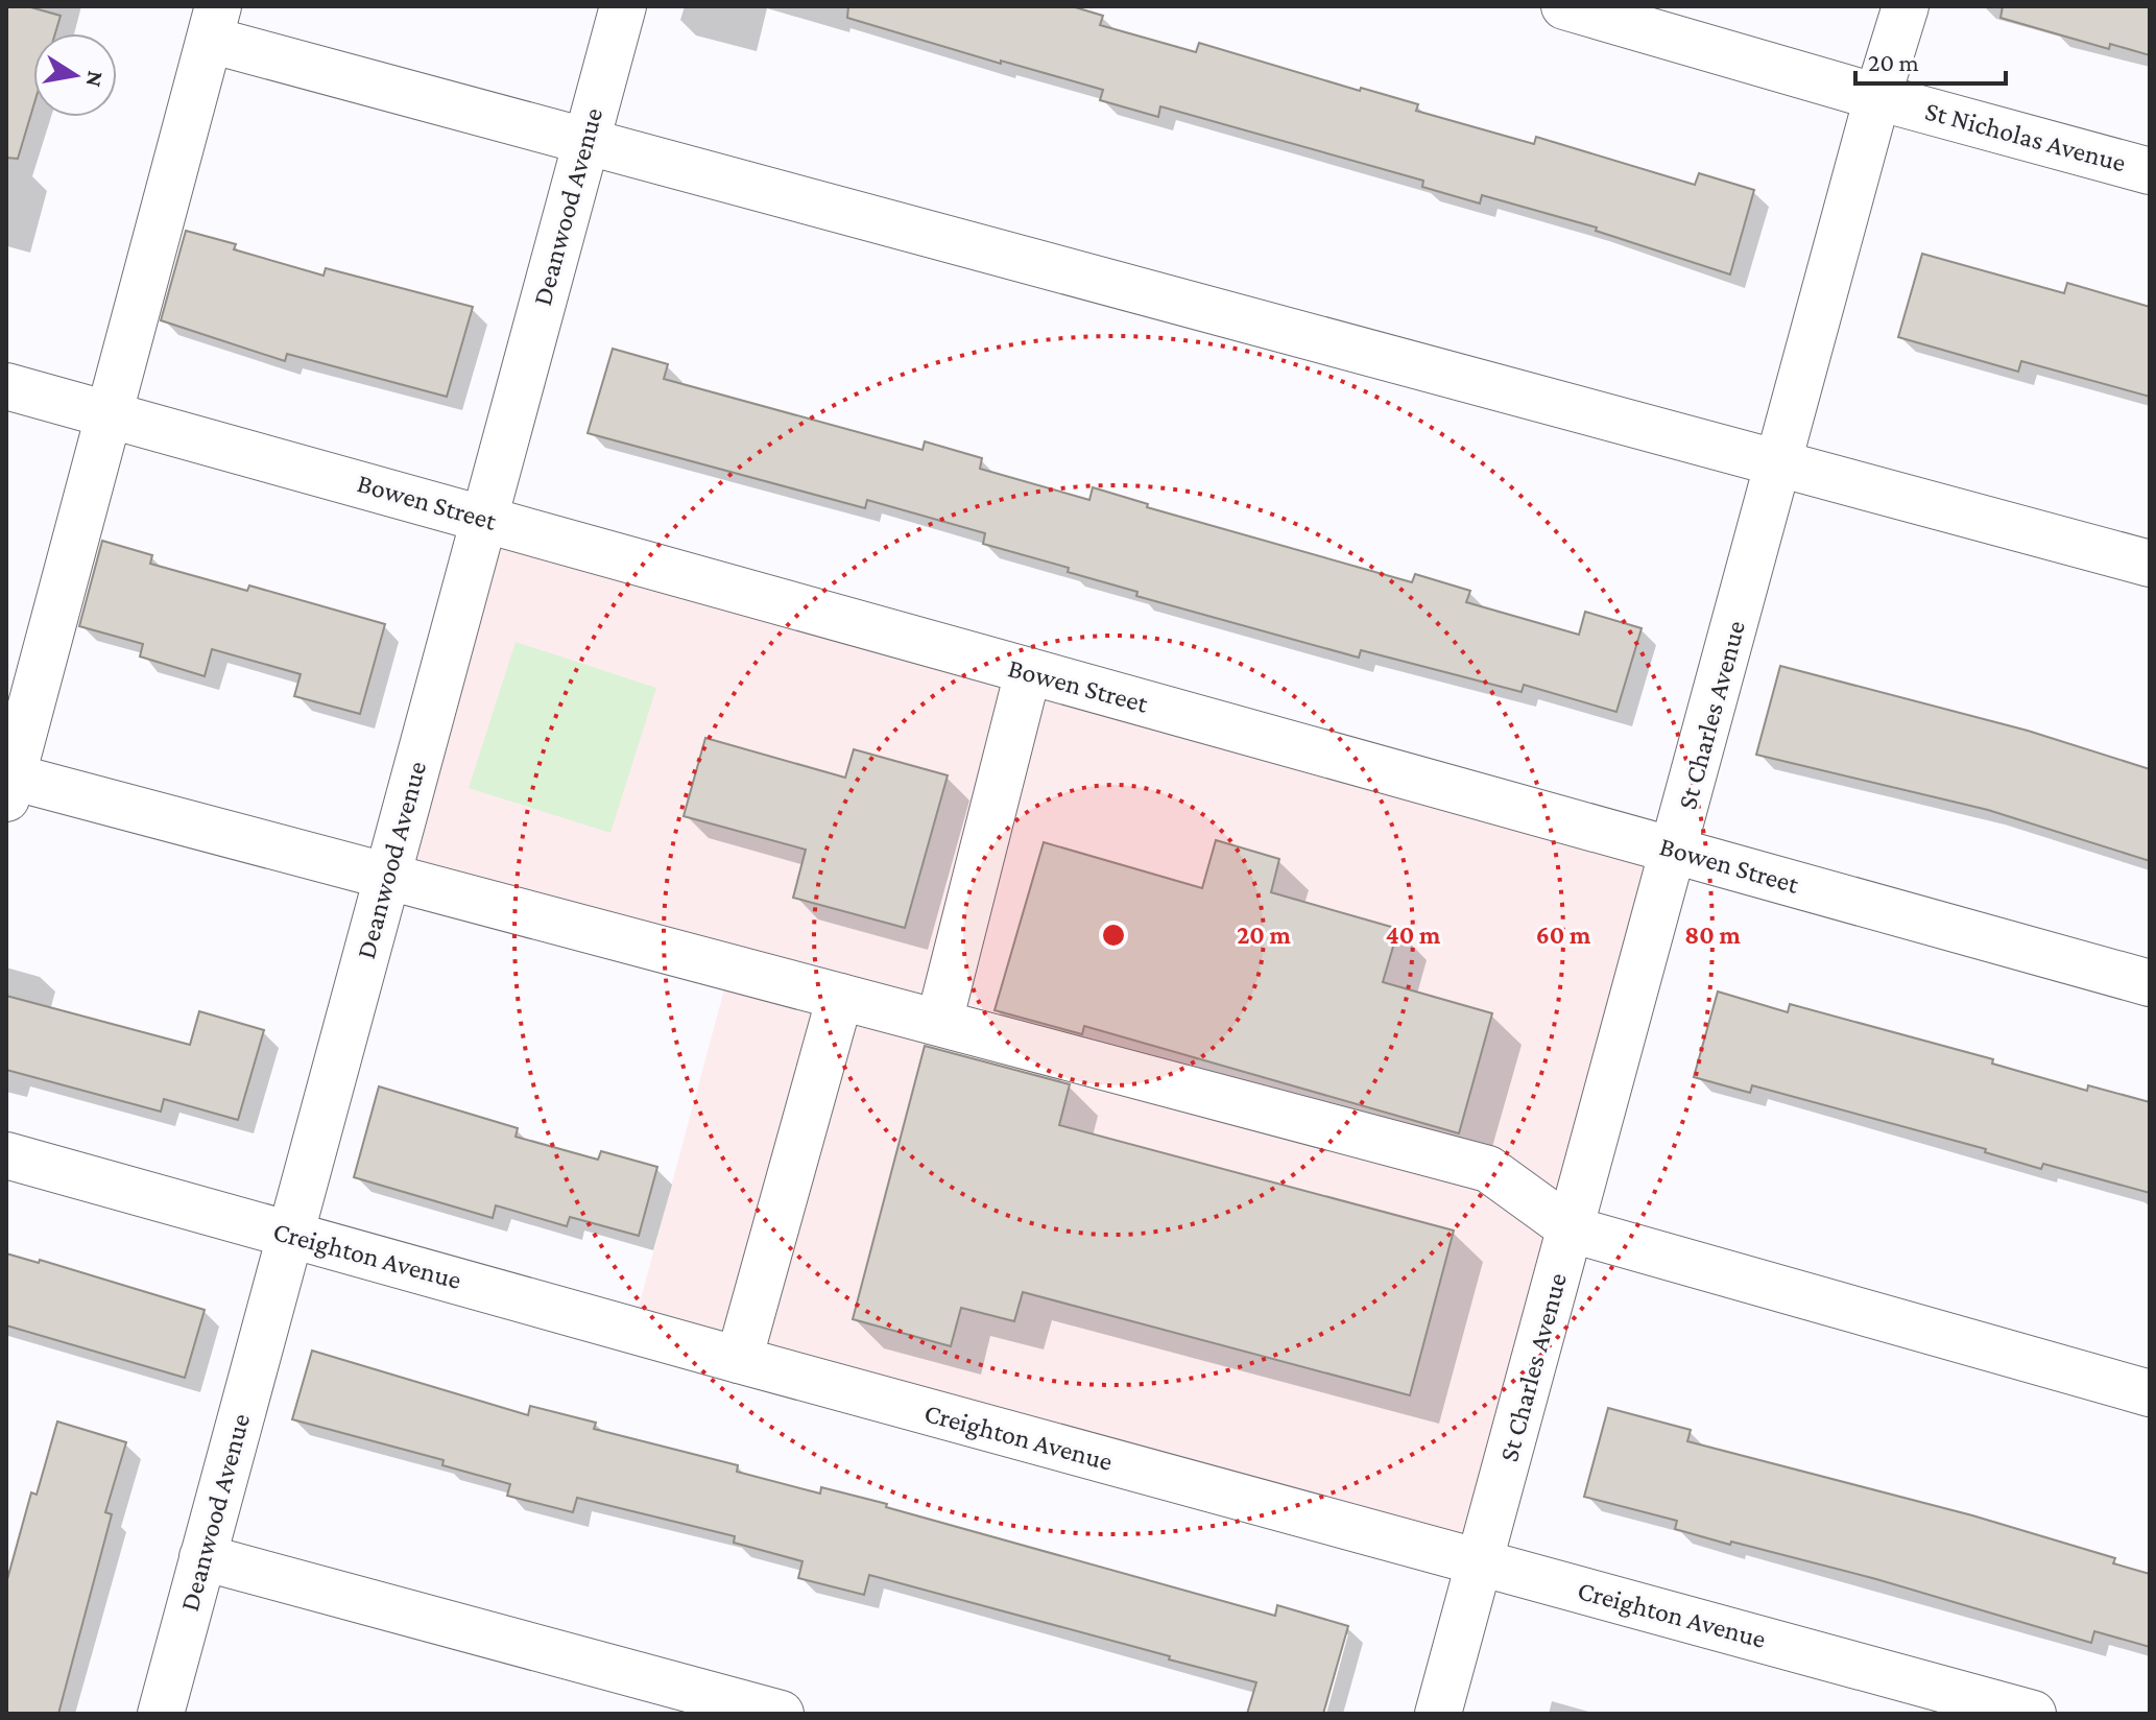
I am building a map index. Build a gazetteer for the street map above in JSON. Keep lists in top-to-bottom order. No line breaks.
{"streets":{"street":["St Nicholas Avenue","Deanwood Avenue","Bowen Street","St Charles Avenue","Creighton Avenue"]},"crossings":[["St Nicholas Avenue","St Charles Avenue"],["Deanwood Avenue","Bowen Street"],["Deanwood Avenue","Creighton Avenue"],["Bowen Street","St Charles Avenue"],["St Charles Avenue","Creighton Avenue"]],"scale_bar":"20 m","north":"right","rings":["20 m","40 m","60 m","80 m"]}
